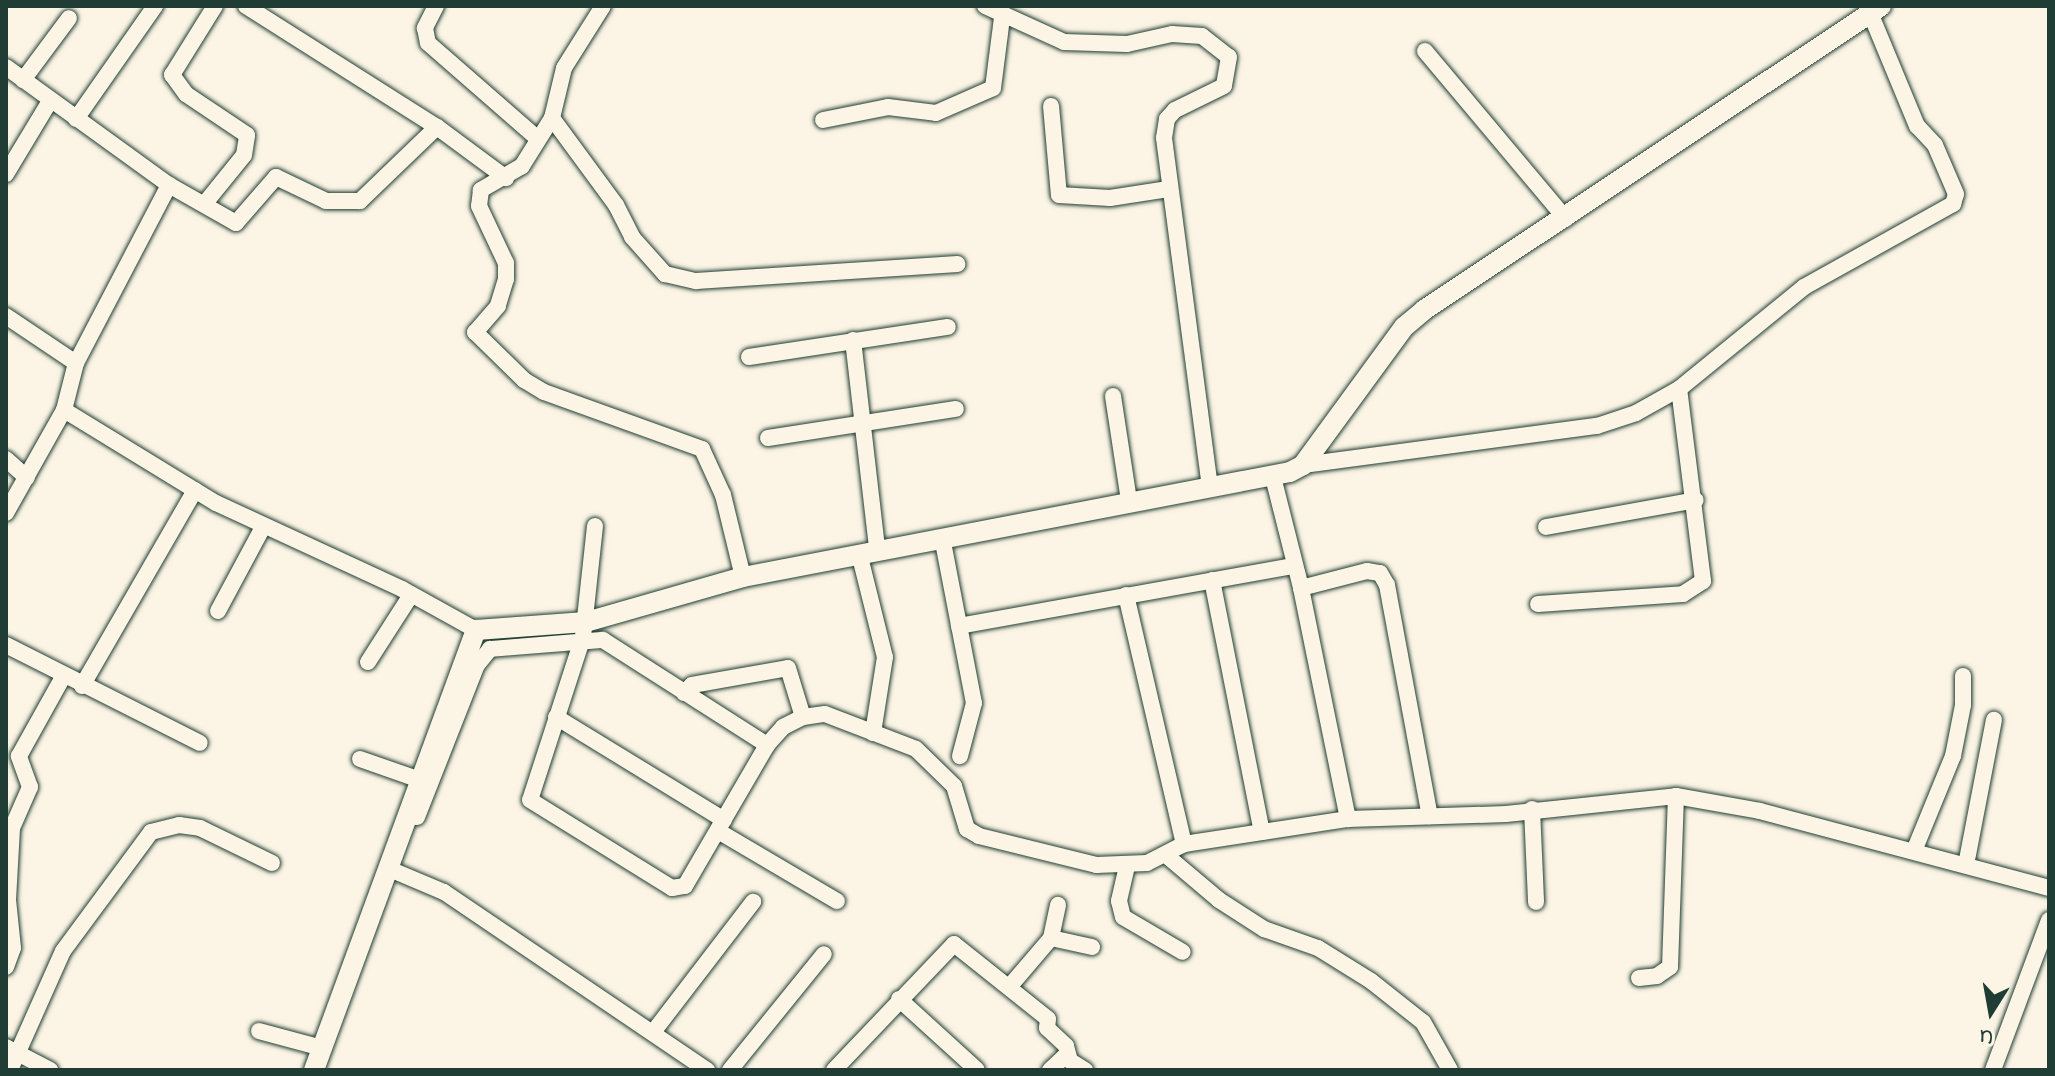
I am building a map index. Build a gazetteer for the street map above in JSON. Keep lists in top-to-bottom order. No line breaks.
{"north":"bottom"}
